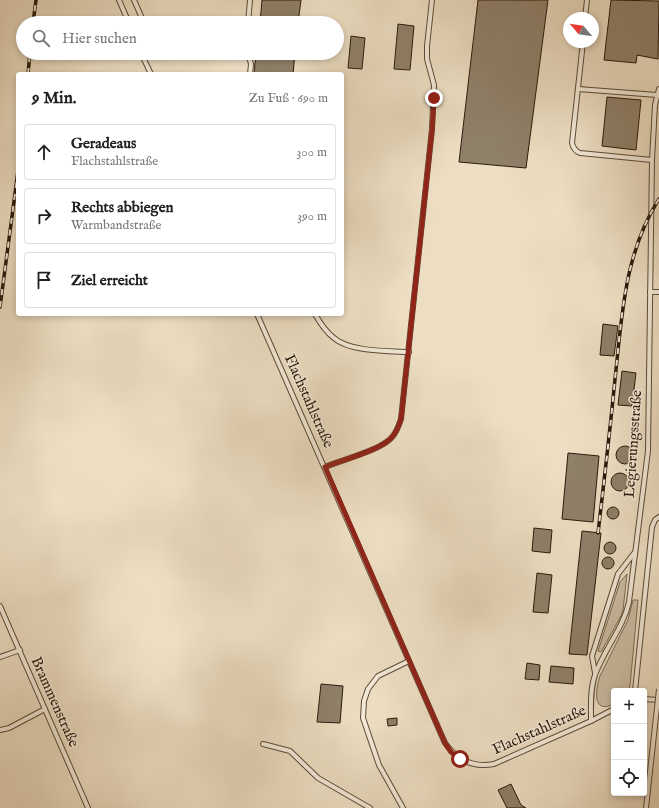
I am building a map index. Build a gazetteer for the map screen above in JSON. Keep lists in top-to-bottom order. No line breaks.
{"streets":{"lane":["Flachstahlstraße","Legierungsstraße","Brammenstraße"]},"crossings":[["Flachstahlstraße","Legierungsstraße"]],"north":"top left","page":{"search":"Hier suchen","heading":["9 Min.","Zu Fuß · 690 m"],"list":[["Geradeaus","Flachstahlstraße","300 m"],["Rechts abbiegen","Warmbandstraße","390 m"],"Ziel erreicht"],"map_buttons":["+","−"]}}
